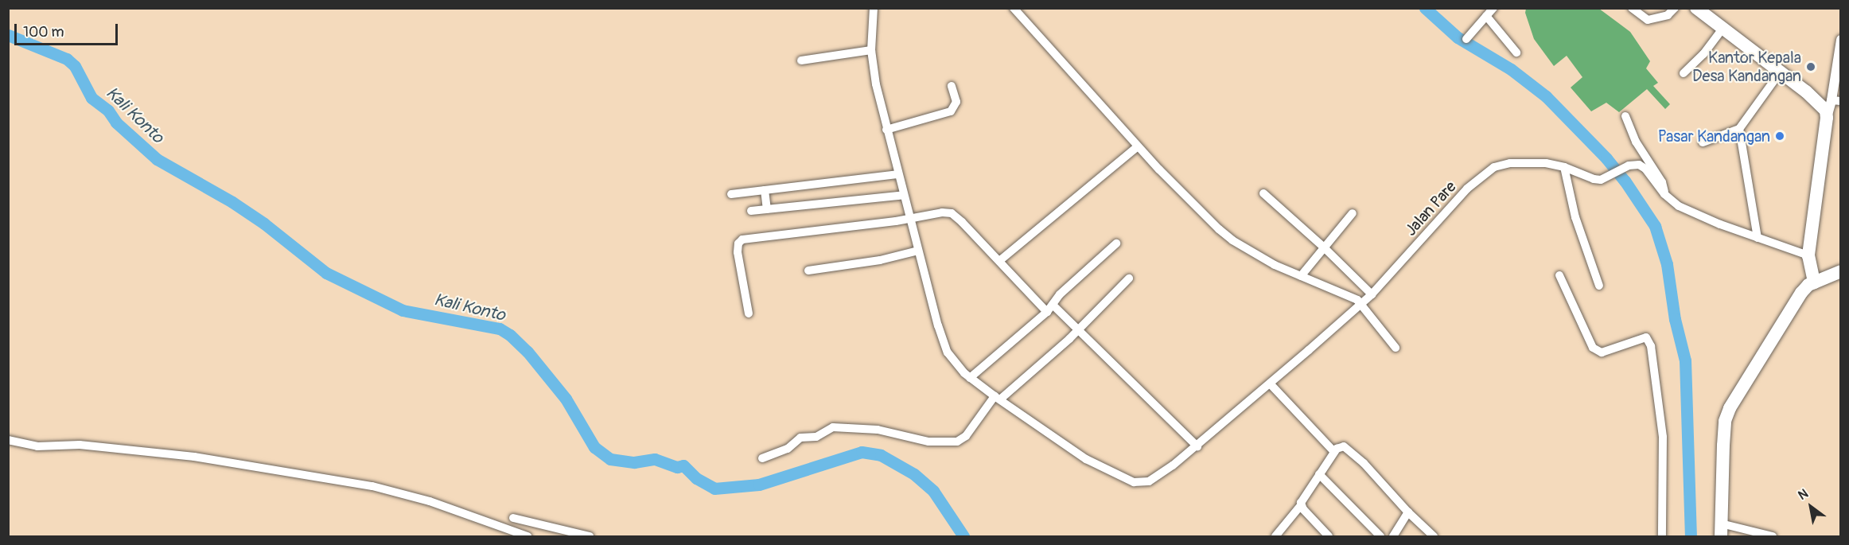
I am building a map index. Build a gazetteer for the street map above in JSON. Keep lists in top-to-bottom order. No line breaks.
{"streets":{"street":["Jalan Pare"]},"water":["Kali Konto"],"places":["Kantor Kepala Desa Kandangan","Pasar Kandangan"],"scale_bar":"100 m","north":"top left"}
